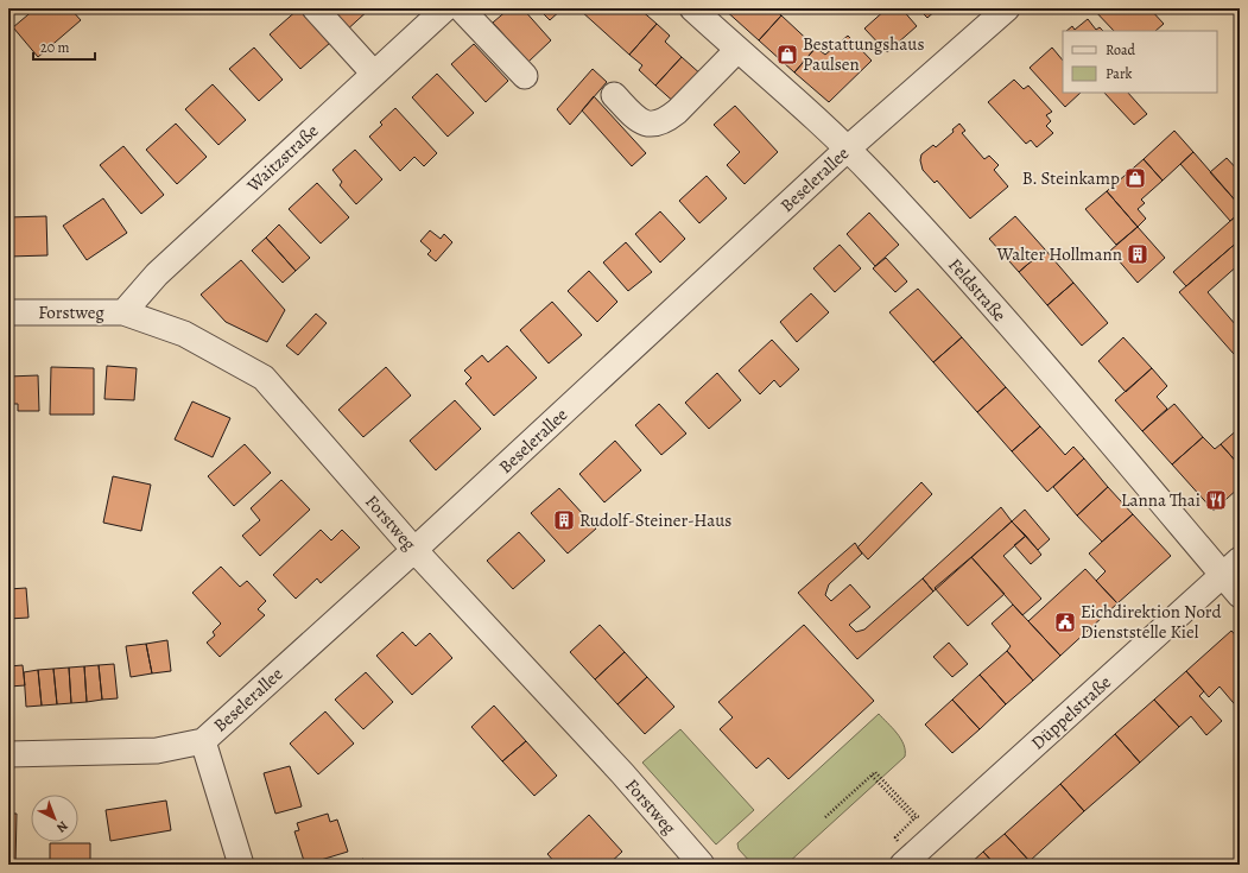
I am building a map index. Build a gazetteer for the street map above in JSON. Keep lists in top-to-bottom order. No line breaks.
{"streets":{"street":["Waitzstraße","Beselerallee","Feldstraße","Forstweg","Düppelstraße"]},"crossings":[["Waitzstraße","Forstweg"],["Beselerallee","Feldstraße"],["Beselerallee","Forstweg"],["Feldstraße","Düppelstraße"]],"places":{"shop":["Bestattungshaus Paulsen","B. Steinkamp"],"building":["Walter Hollmann","Rudolf-Steiner-Haus"],"restaurant":["Lanna Thai"],"public building":["Eichdirektion Nord Dienststelle Kiel"]},"legend":["Road","Park"],"scale_bar":"20 m","north":"bottom right"}
